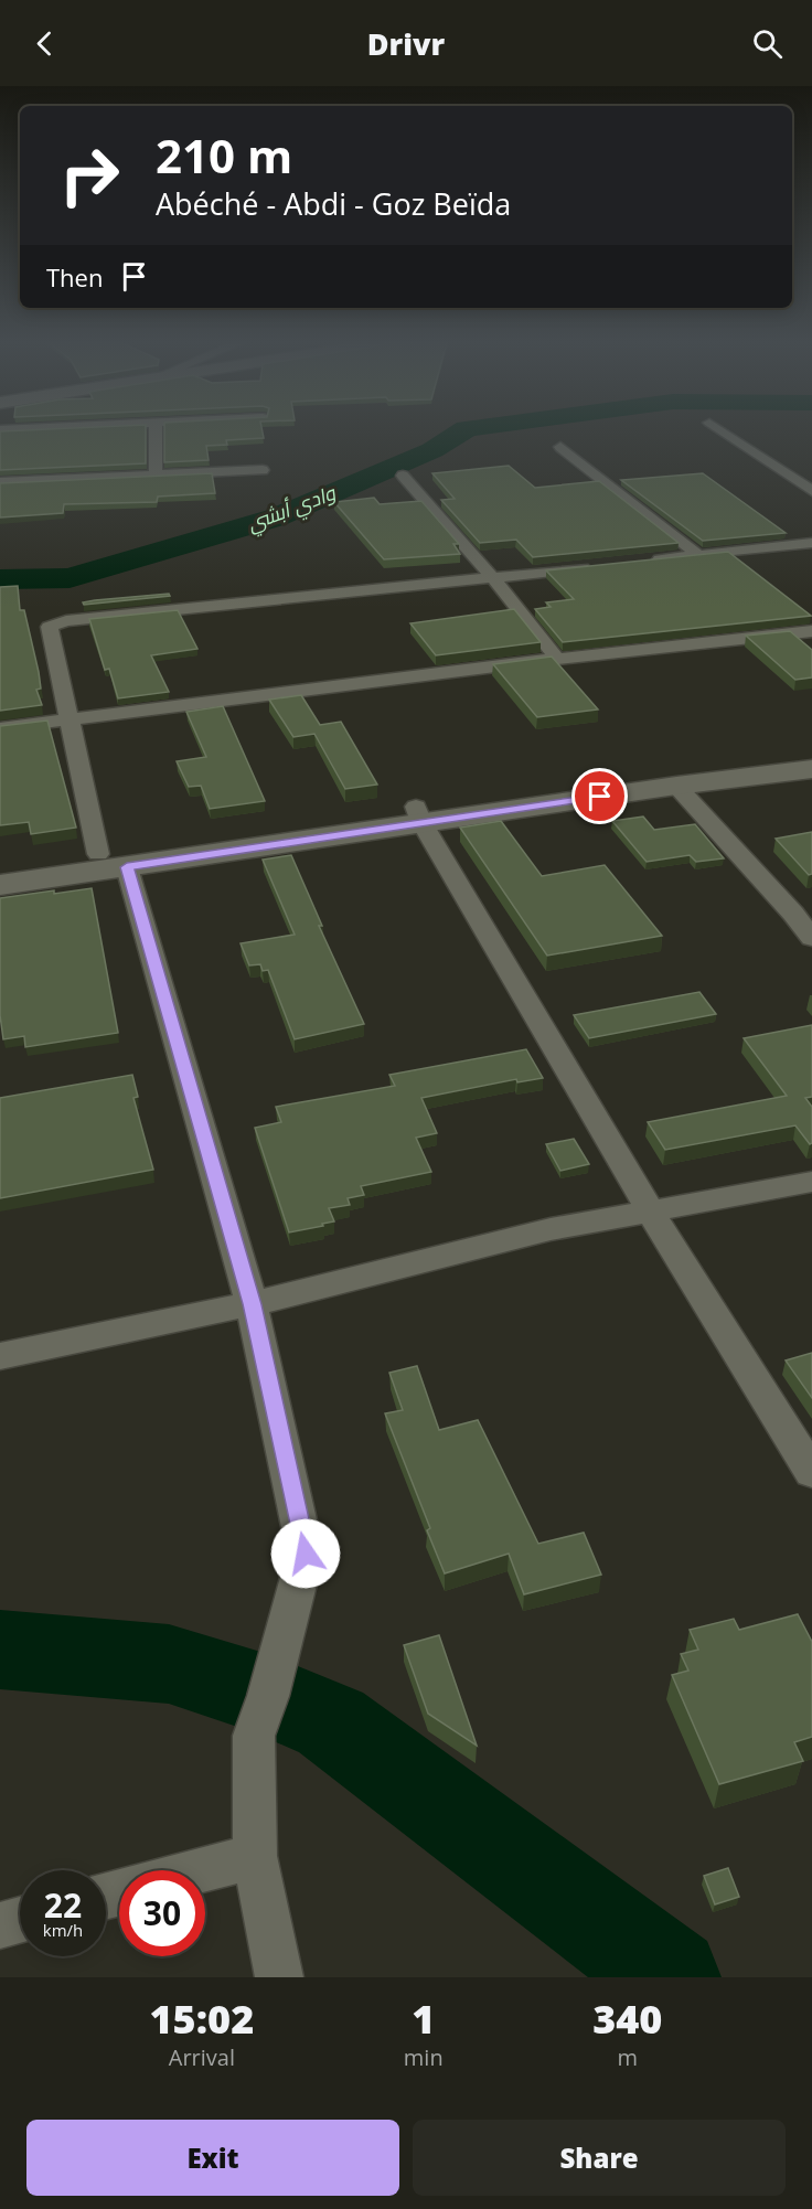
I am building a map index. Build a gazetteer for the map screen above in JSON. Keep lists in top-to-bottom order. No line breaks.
{"water":["وادي أبشي"],"page":{"header":"Drivr","turn":["210 m","Abéché - Abdi - Goz Beïda"],"then":"Then","speed":"22 km/h","limit":"30","eta":["15:02","Arrival","1","min","340","m"],"buttons":["Exit","Share"]}}
